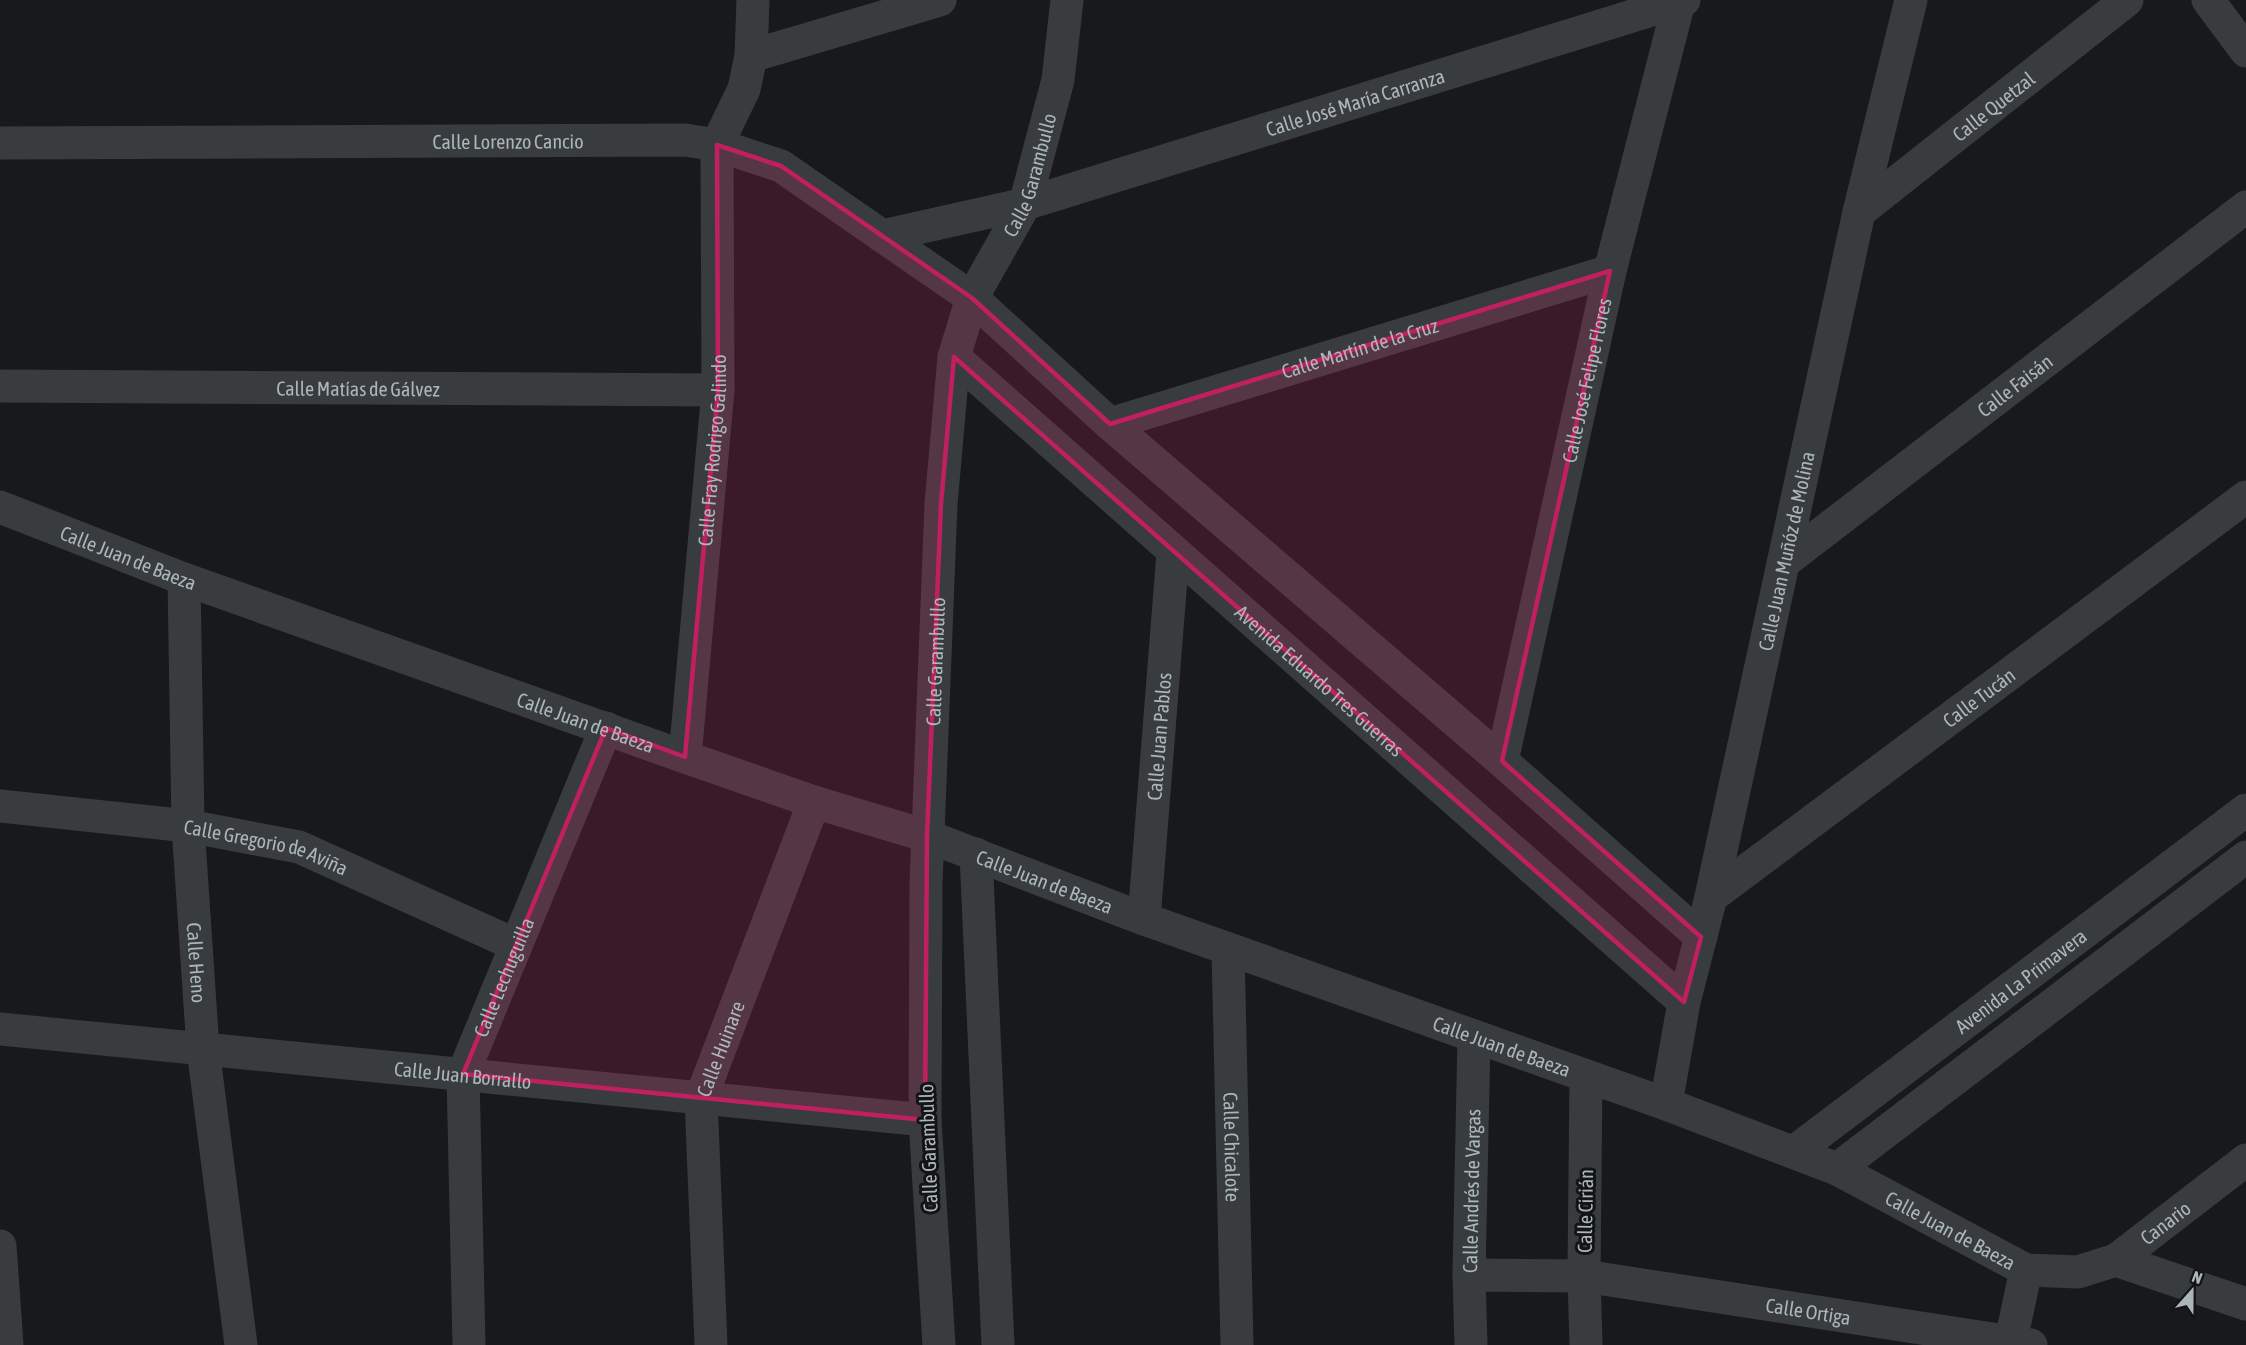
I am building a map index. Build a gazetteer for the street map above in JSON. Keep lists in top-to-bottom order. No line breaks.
{"streets":{"street":["Calle José María Carranza","Calle Quetzal","Calle Lorenzo Cancio","Calle Garambullo","Calle Martín de la Cruz","Calle José Felipe Flores","Calle Faisán","Calle Matías de Gálvez","Calle Fray Rodrigo Galindo","Calle Juan Muñóz de Molina","Calle Juan de Baeza","Avenida Eduardo Tres Guerras","Calle Tucán","Calle Juan Pablos","Calle Gregorio de Aviña","Calle Heno","Calle Lechuguilla","Avenida La Primavera","Calle Huinare","Calle Juan Borrallo","Calle Chicalote","Calle Andrés de Vargas","Calle Cirián","Canario","Calle Ortiga"]},"crossings":[["Calle José María Carranza","Calle Lorenzo Cancio"],["Calle José María Carranza","Calle Garambullo"],["Calle José María Carranza","Calle José Felipe Flores"],["Calle Quetzal","Calle Juan Muñóz de Molina"],["Calle Lorenzo Cancio","Calle Garambullo"],["Calle Lorenzo Cancio","Calle Fray Rodrigo Galindo"],["Calle Garambullo","Calle Juan de Baeza"],["Calle Garambullo","Avenida Eduardo Tres Guerras"],["Calle Garambullo","Calle Juan Borrallo"],["Calle Martín de la Cruz","Calle José Felipe Flores"],["Calle Faisán","Calle Juan Muñóz de Molina"],["Calle Matías de Gálvez","Calle Fray Rodrigo Galindo"],["Calle Fray Rodrigo Galindo","Calle Juan de Baeza"],["Calle Juan Muñóz de Molina","Calle Juan de Baeza"],["Calle Juan Muñóz de Molina","Avenida Eduardo Tres Guerras"],["Calle Juan Muñóz de Molina","Calle Tucán"],["Calle Juan de Baeza","Calle Juan Pablos"],["Calle Juan de Baeza","Calle Heno"],["Calle Juan de Baeza","Calle Lechuguilla"],["Calle Juan de Baeza","Avenida La Primavera"],["Calle Juan de Baeza","Calle Huinare"],["Calle Juan de Baeza","Calle Chicalote"],["Calle Juan de Baeza","Calle Andrés de Vargas"],["Calle Juan de Baeza","Calle Cirián"],["Calle Juan de Baeza","Canario"],["Avenida Eduardo Tres Guerras","Calle Juan Pablos"],["Calle Gregorio de Aviña","Calle Heno"],["Calle Gregorio de Aviña","Calle Lechuguilla"],["Calle Heno","Calle Juan Borrallo"],["Calle Lechuguilla","Calle Juan Borrallo"],["Calle Huinare","Calle Juan Borrallo"],["Calle Andrés de Vargas","Calle Ortiga"],["Calle Cirián","Calle Ortiga"]],"north":"top"}
